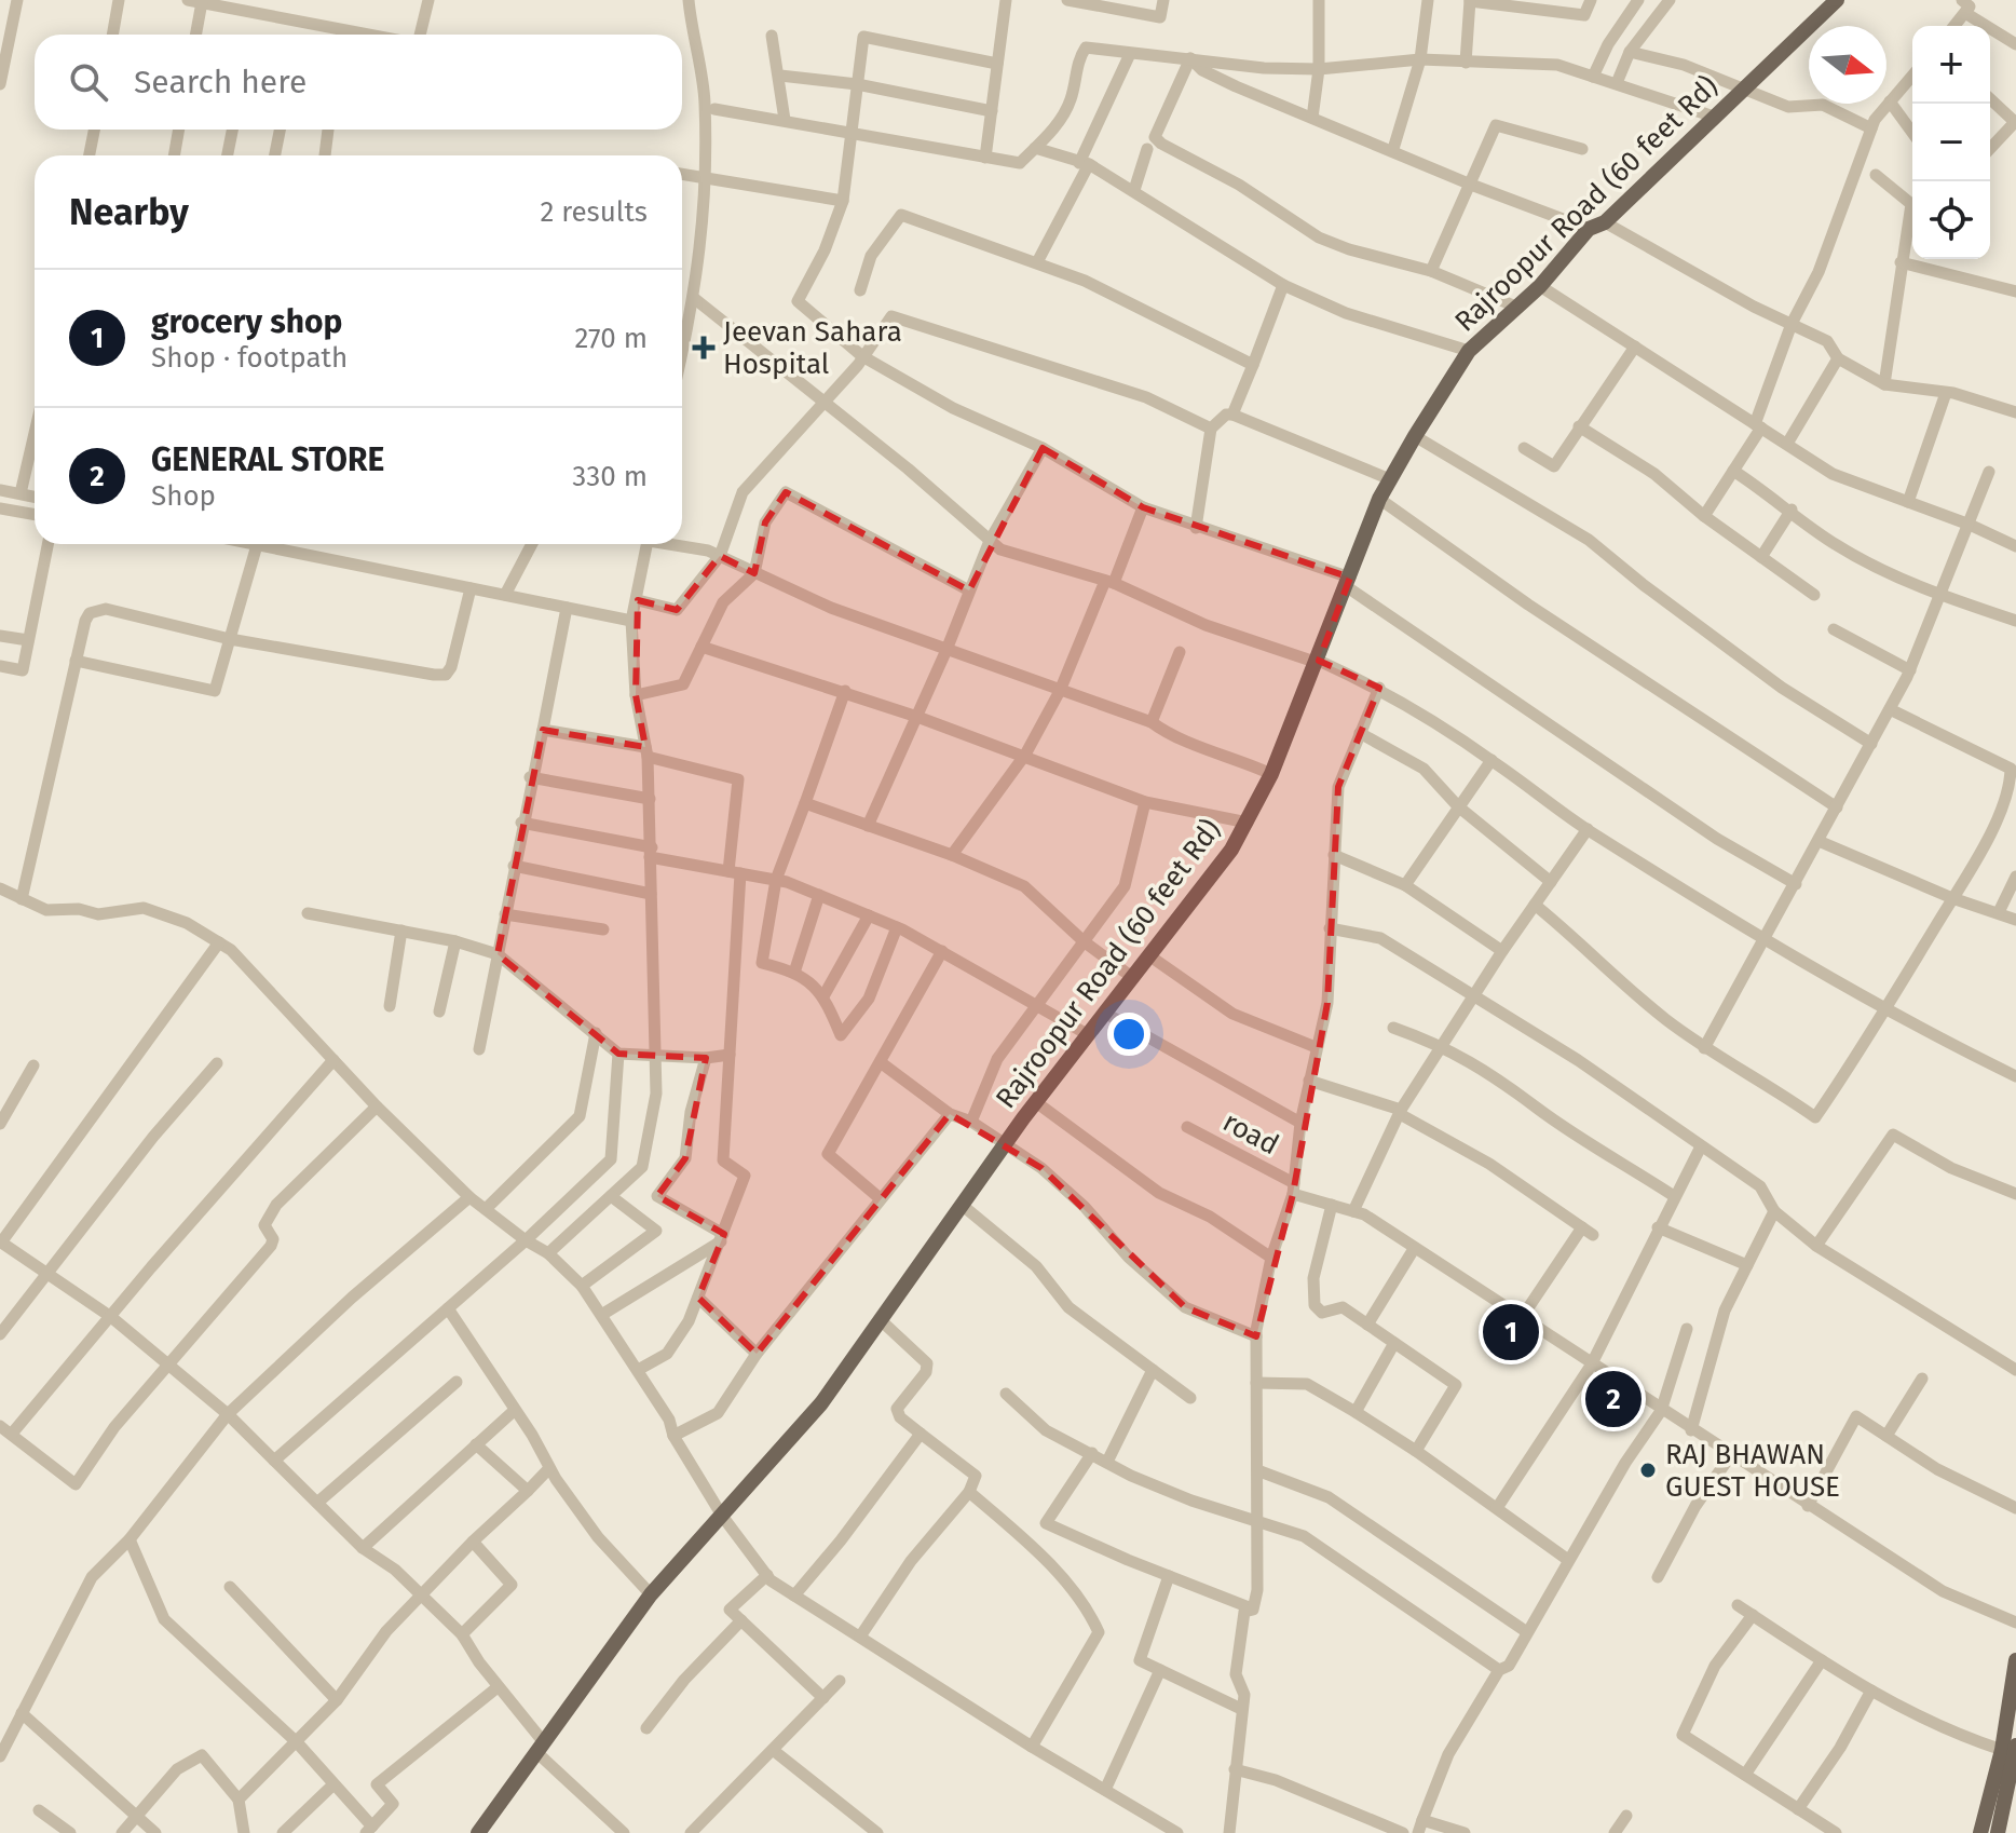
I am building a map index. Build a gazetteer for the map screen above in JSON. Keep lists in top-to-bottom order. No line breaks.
{"streets":{"main road":["Rajroopur Road (60 feet Rd)"],"street":["road"]},"places":{"health":["Jeevan Sahara Hospital"],"other":["RAJ BHAWAN GUEST HOUSE"]},"north":"right","page":{"map_buttons":["+","−"],"search":"Search here","heading":["Nearby","2 results"],"list":[{"mark":"1","name":"grocery shop","note":"Shop · footpath","value":"270 m"},{"mark":"2","name":"GENERAL STORE","note":"Shop","value":"330 m"}],"pins":["1","2"]}}
